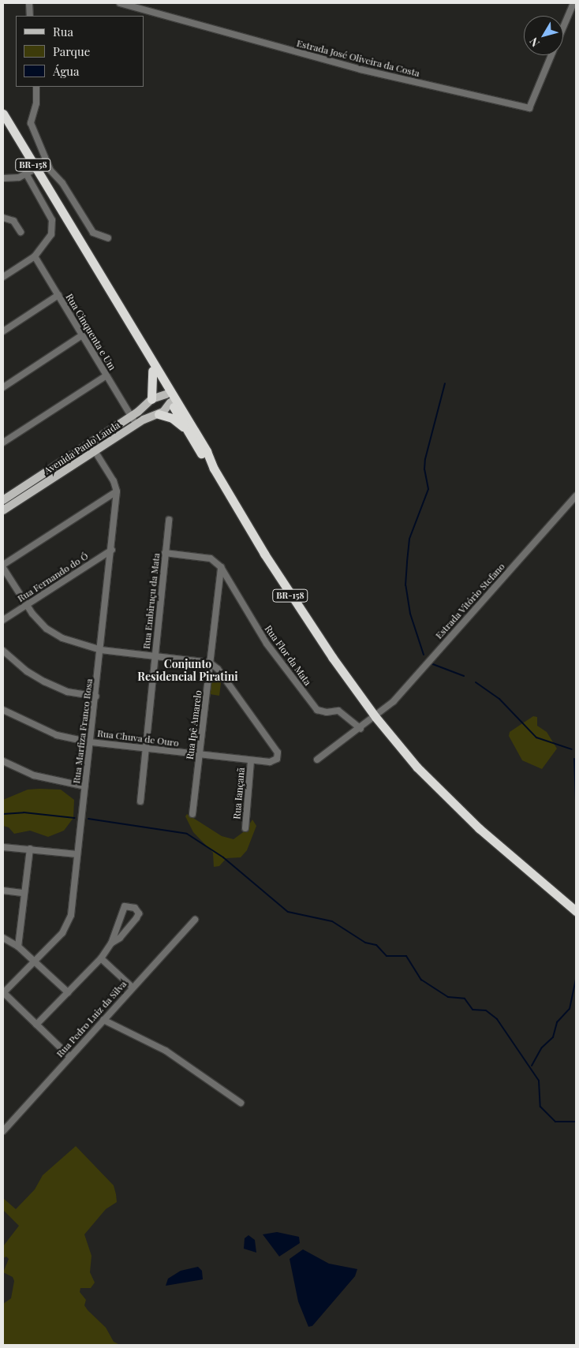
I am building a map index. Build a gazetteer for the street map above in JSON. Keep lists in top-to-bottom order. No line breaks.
{"streets":{"highway":["BR-158"],"main road":["Avenida Paulo Lauda"],"street":["Estrada José Oliveira da Costa","Rua Cinquenta e Um","Rua Fernando do Ó","Rua Embiruçu da Mata","Estrada Vitório Stefano","Rua Flor da Mata","Rua Ipê Amarelo","Rua Marfiza Franco Rosa","Rua Chuva de Ouro","Rua Iançanã","Rua Pedro Luiz da Silva"]},"crossings":[["BR-158","Avenida Paulo Lauda"],["BR-158","Estrada Vitório Stefano"],["Rua Cinquenta e Um","Avenida Paulo Lauda"],["Avenida Paulo Lauda","Rua Marfiza Franco Rosa"],["Rua Fernando do Ó","Rua Marfiza Franco Rosa"],["Rua Embiruçu da Mata","Rua Chuva de Ouro"],["Rua Flor da Mata","Rua Ipê Amarelo"],["Rua Ipê Amarelo","Rua Chuva de Ouro"],["Rua Marfiza Franco Rosa","Rua Chuva de Ouro"],["Rua Chuva de Ouro","Rua Iançanã"]],"districts":["Conjunto Residencial Piratini"],"legend":["Rua","Parque","Água"],"north":"bottom left"}
